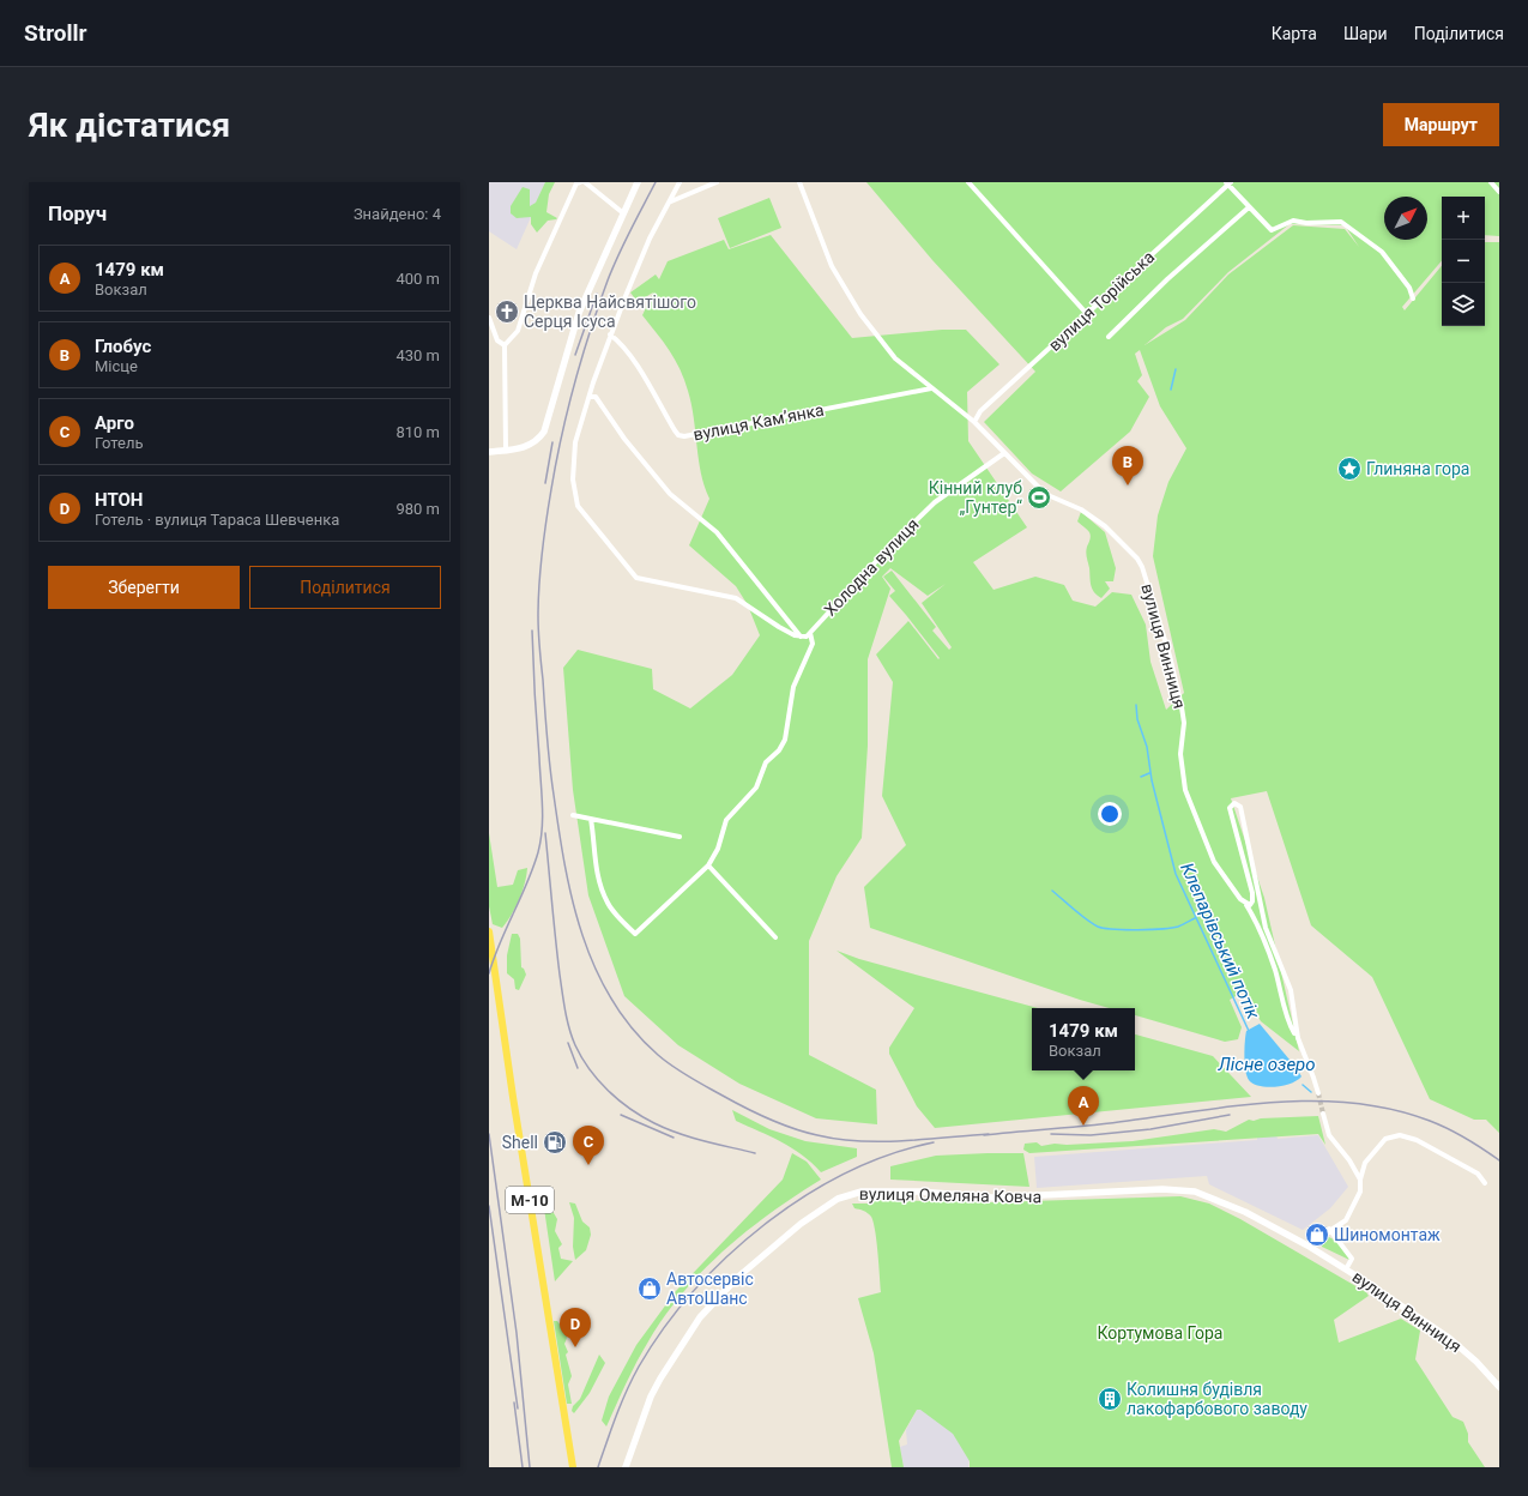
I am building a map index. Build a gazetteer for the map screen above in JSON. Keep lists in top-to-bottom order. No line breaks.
{"streets":{"main road":["вулиця Винниця","вулиця Омеляна Ковча","М-10"],"street":["вулиця Торійська","вулиця Камʼянка","Холодна вулиця"]},"crossings":[["вулиця Торійська","вулиця Винниця"],["вулиця Камʼянка","вулиця Винниця"],["Холодна вулиця","вулиця Винниця"],["вулиця Винниця","вулиця Омеляна Ковча"]],"water":["Клепарівський потік","Лісне озеро"],"parks":["Кортумова Гора"],"places":{"church":["Церква Найсвятішого Серця Ісуса"],"place":["Глиняна гора"],"sports":["Кінний клуб „Гунтер“"],"fuel station":["Shell"],"shop":["Шиномонтаж","Автосервіс АвтоШанс"],"building":["Колишня будівля лакофарбового заводу"]},"north":"top right","page":{"header":"Strollr","nav":["Карта","Шари","Поділитися"],"buttons":["Маршрут",["Зберегти","Поділитися"]],"title":"Як дістатися","heading":["Поруч","Знайдено: 4"],"map_buttons":["+","−"],"list":[{"mark":"A","name":"1479 км","note":"Вокзал","value":"400 m"},{"mark":"B","name":"Глобус","note":"Місце","value":"430 m"},{"mark":"C","name":"Арго","note":"Готель","value":"810 m"},{"mark":"D","name":"НТОН","note":"Готель · вулиця Тараса Шевченка","value":"980 m"}],"pins":["B","A","C","D"],"popup":["1479 км","Вокзал"]}}
